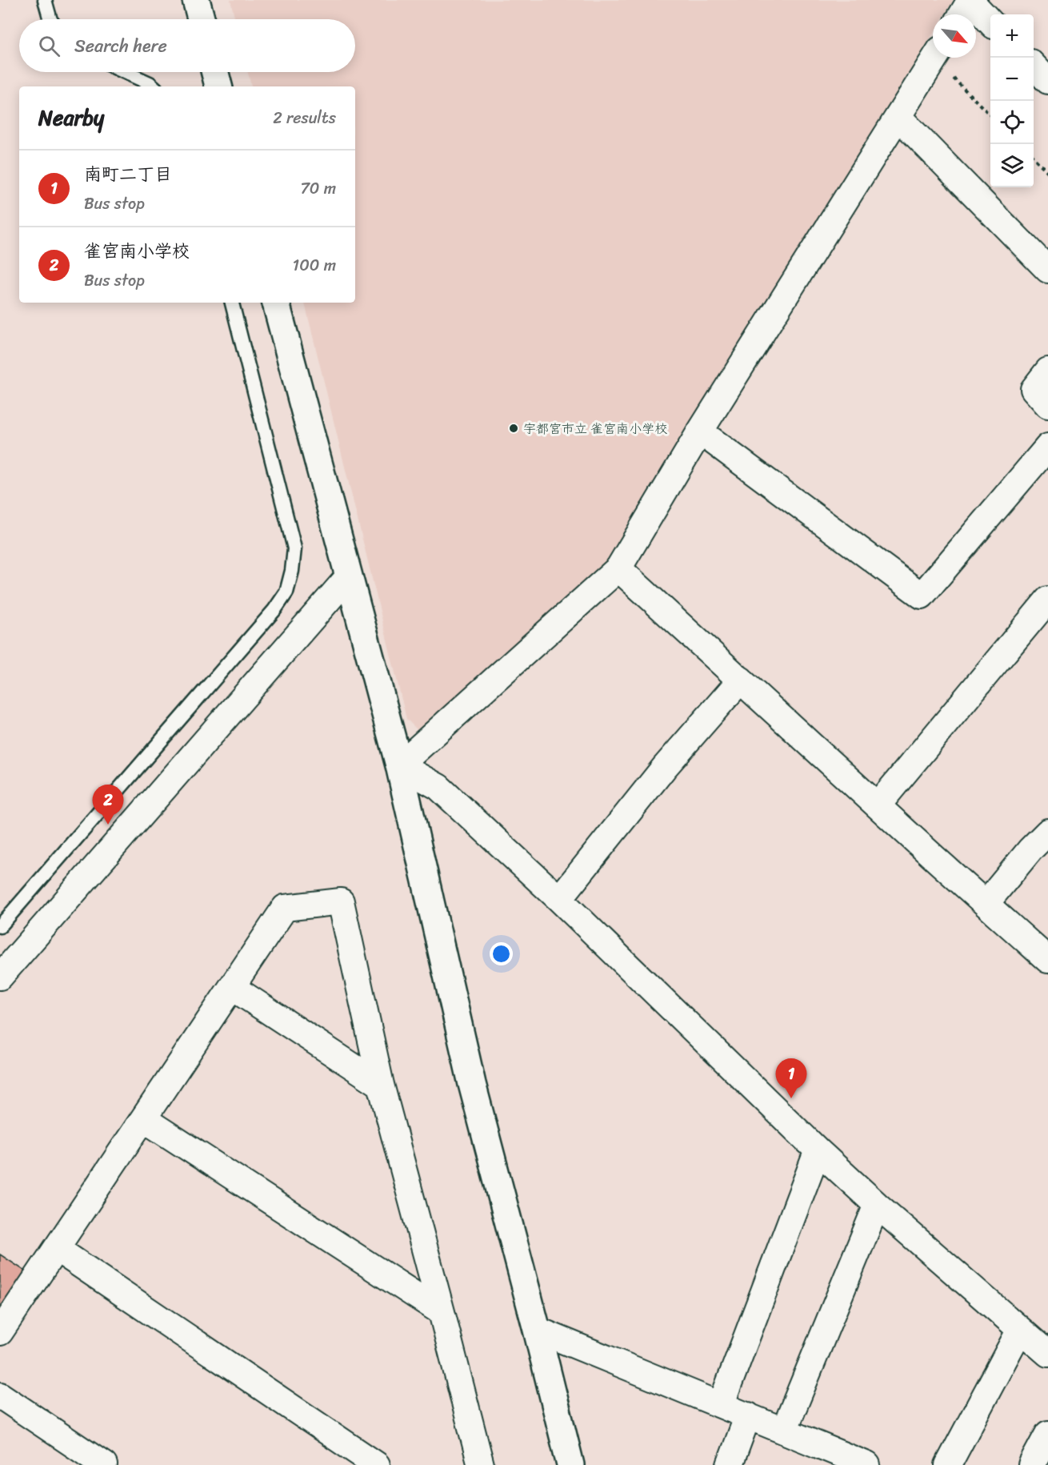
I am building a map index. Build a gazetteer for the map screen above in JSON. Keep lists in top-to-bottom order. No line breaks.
{"places":["宇都宮市立 雀宮南小学校"],"north":"bottom right","page":{"map_buttons":["+","−"],"search":"Search here","heading":["Nearby","2 results"],"list":[{"mark":"1","name":"南町二丁目","note":"Bus stop","value":"70 m"},{"mark":"2","name":"雀宮南小学校","note":"Bus stop","value":"100 m"}],"pins":["2","1"]}}
